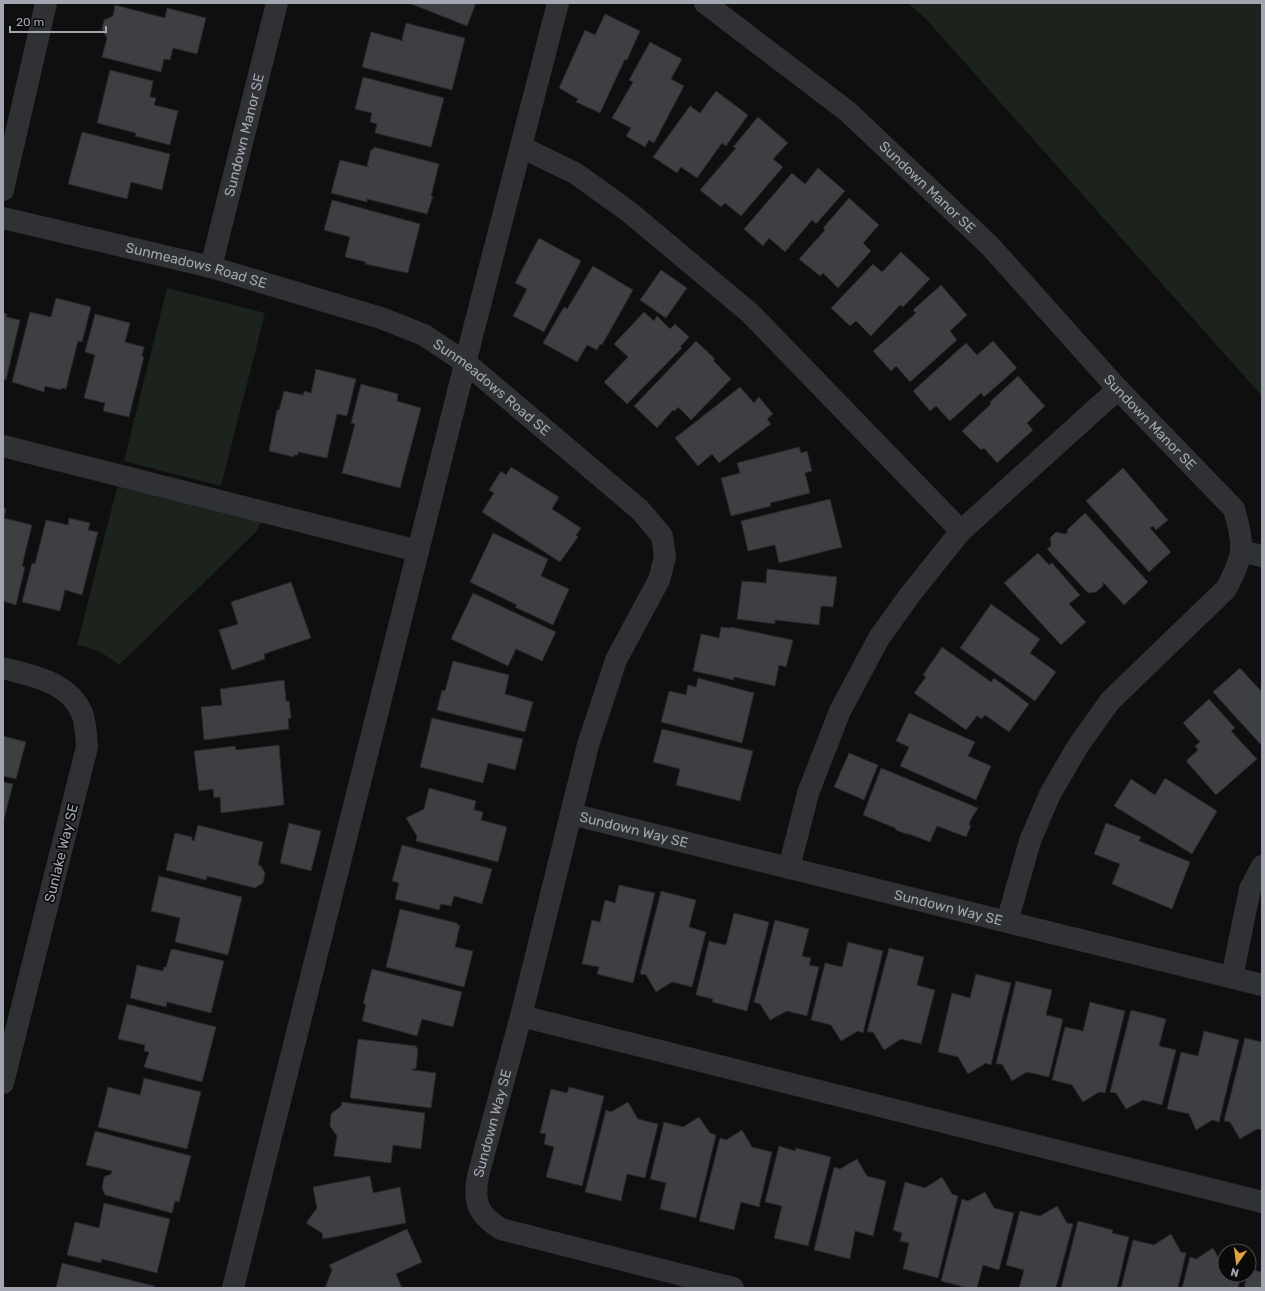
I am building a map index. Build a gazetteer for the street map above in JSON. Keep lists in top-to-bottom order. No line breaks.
{"streets":{"street":["Sundown Manor SE","Sunmeadows Road SE","Sundown Way SE","Sunlake Way SE"]},"crossings":[["Sundown Manor SE","Sunmeadows Road SE"],["Sundown Manor SE","Sundown Way SE"],["Sunmeadows Road SE","Sundown Way SE"]],"scale_bar":"20 m","north":"bottom"}
